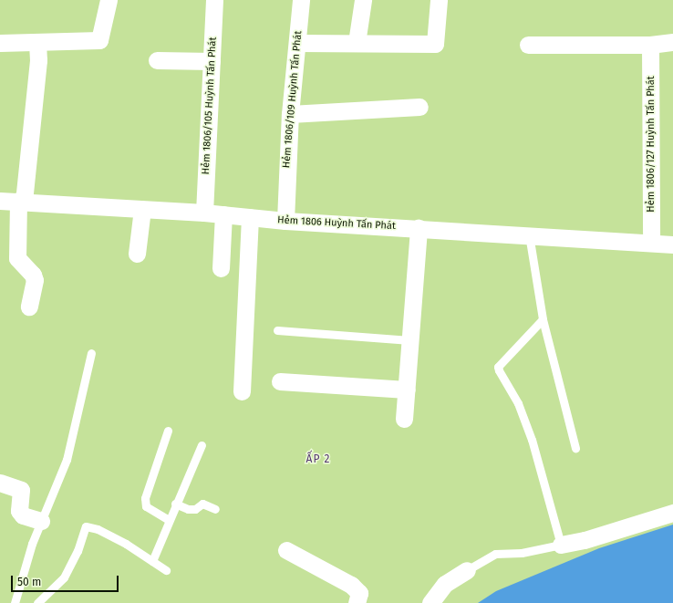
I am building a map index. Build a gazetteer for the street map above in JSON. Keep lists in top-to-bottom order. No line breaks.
{"streets":{"street":["Hẻm 1806/109 Huỳnh Tấn Phát","Hẻm 1806/105 Huỳnh Tấn Phát","Hẻm 1806/127 Huỳnh Tấn Phát","Hẻm 1806 Huỳnh Tấn Phát"]},"crossings":[["Hẻm 1806/109 Huỳnh Tấn Phát","Hẻm 1806 Huỳnh Tấn Phát"],["Hẻm 1806/105 Huỳnh Tấn Phát","Hẻm 1806 Huỳnh Tấn Phát"],["Hẻm 1806/127 Huỳnh Tấn Phát","Hẻm 1806 Huỳnh Tấn Phát"]],"districts":["ẤP 2"],"scale_bar":"50 m"}
